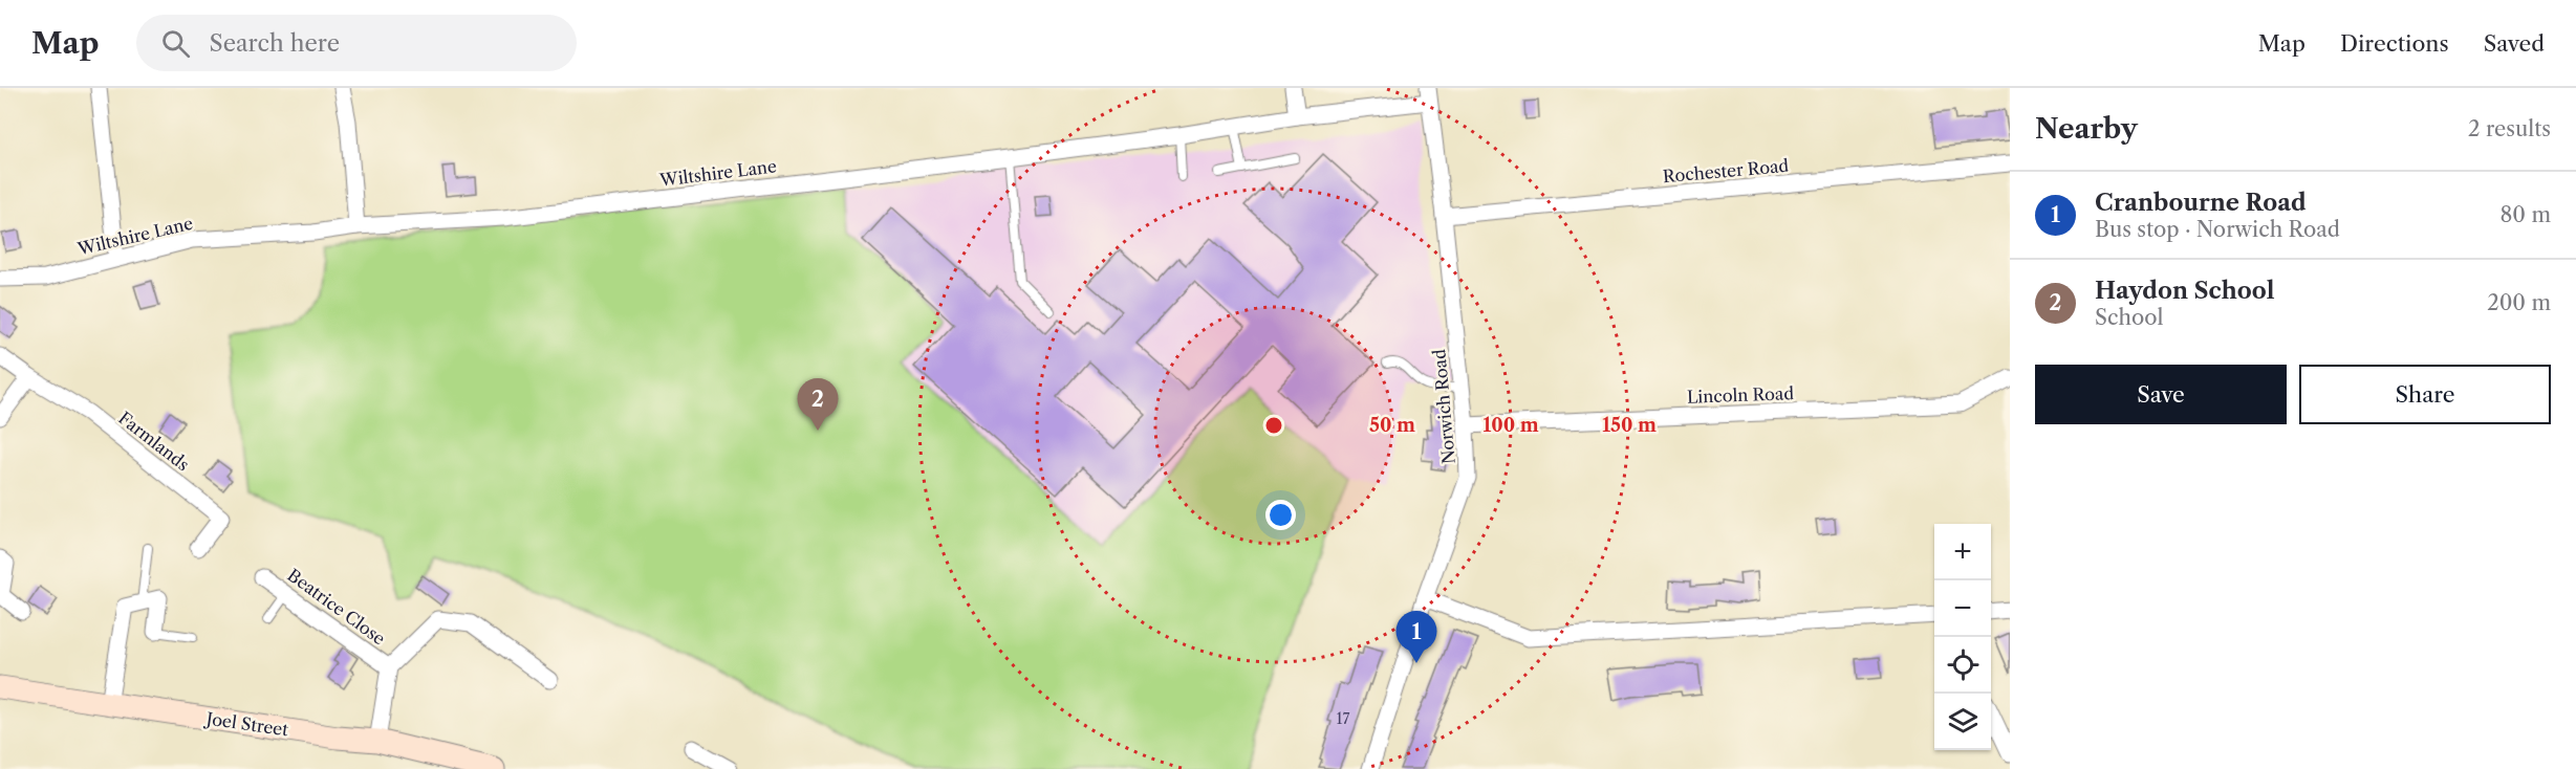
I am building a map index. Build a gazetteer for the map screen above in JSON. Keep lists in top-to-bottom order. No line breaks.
{"streets":{"main road":["Joel Street"],"street":["Rochester Road","Wiltshire Lane","Lincoln Road","Norwich Road","Farmlands","Beatrice Close"]},"crossings":[["Rochester Road","Norwich Road"],["Wiltshire Lane","Norwich Road"],["Lincoln Road","Norwich Road"]],"house_numbers":["17"],"page":{"header":"Map","search":"Search here","nav":["Map","Directions","Saved"],"heading":["Nearby","2 results"],"list":[{"mark":"1","name":"Cranbourne Road","note":"Bus stop · Norwich Road","value":"80 m"},{"mark":"2","name":"Haydon School","note":"School","value":"200 m"}],"buttons":["Save","Share"],"pins":["2","1"],"map_buttons":["+","−"]},"rings":["50 m","100 m","150 m"]}
